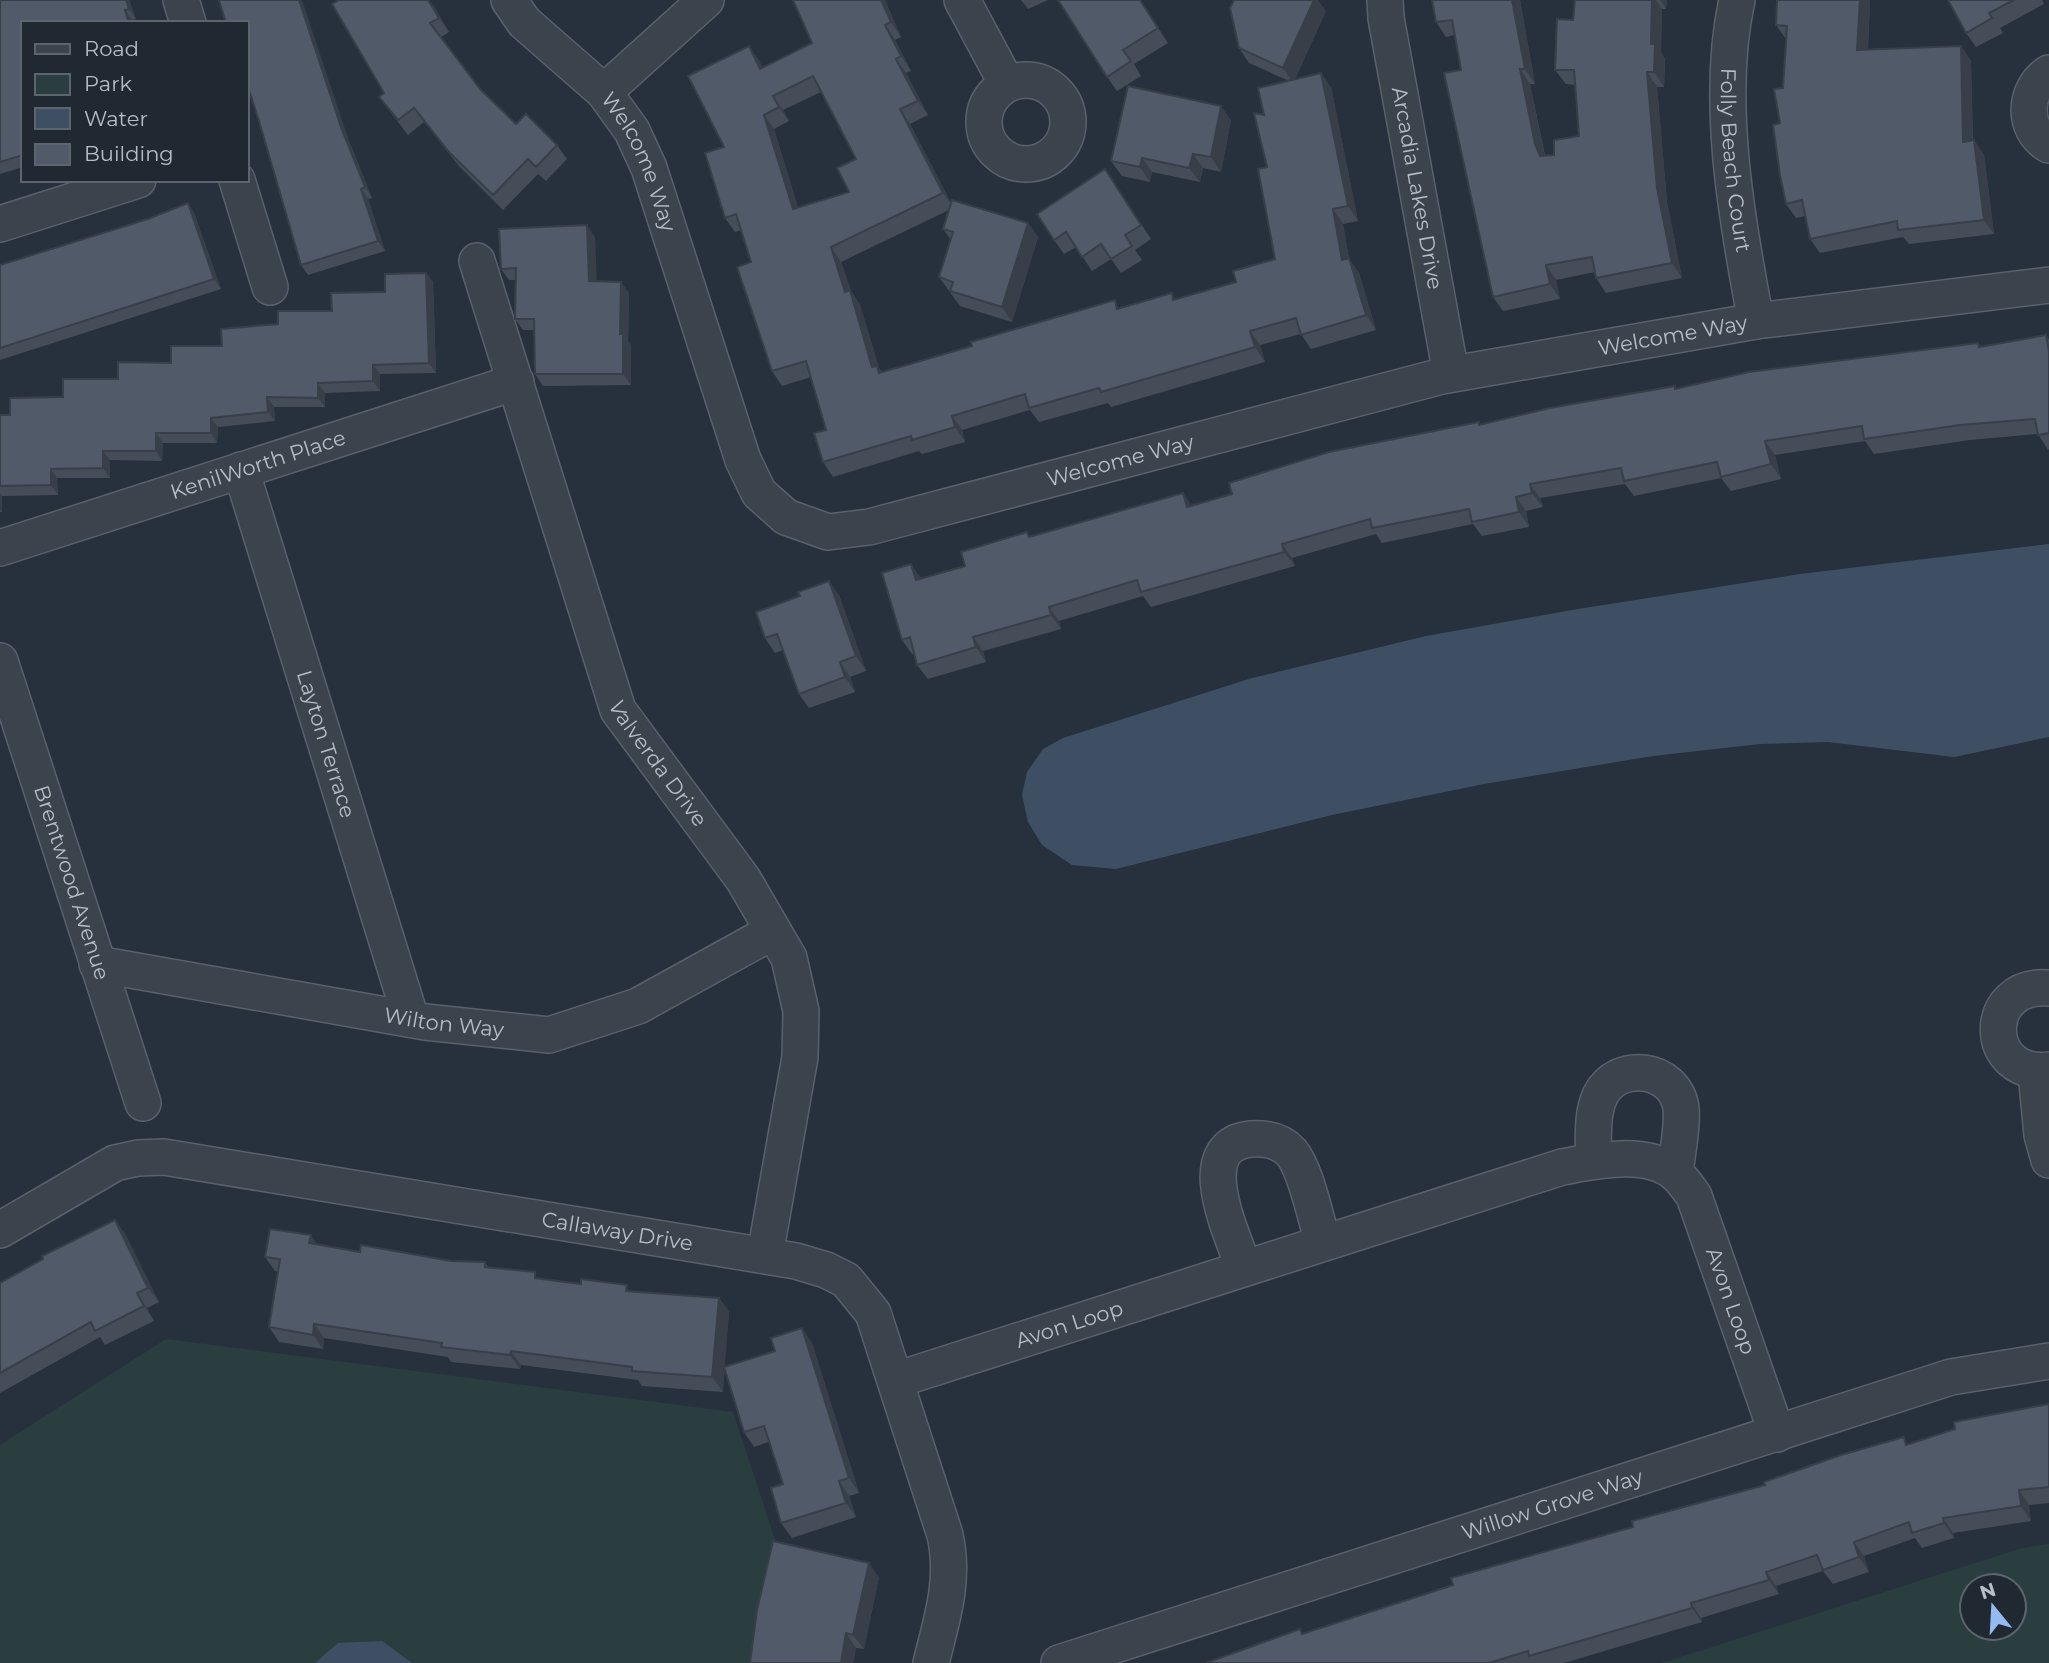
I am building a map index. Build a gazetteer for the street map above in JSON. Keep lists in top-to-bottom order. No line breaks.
{"streets":{"street":["Folly Beach Court","Welcome Way","Arcadia Lakes Drive","KenilWorth Place","Layton Terrace","Valverda Drive","Brentwood Avenue","Wilton Way","Callaway Drive","Avon Loop","Willow Grove Way"]},"crossings":[["Folly Beach Court","Welcome Way"],["Welcome Way","Arcadia Lakes Drive"],["KenilWorth Place","Layton Terrace"],["KenilWorth Place","Valverda Drive"],["Layton Terrace","Wilton Way"],["Valverda Drive","Wilton Way"],["Valverda Drive","Callaway Drive"],["Brentwood Avenue","Wilton Way"],["Callaway Drive","Avon Loop"],["Avon Loop","Willow Grove Way"]],"legend":["Road","Park","Water","Building"],"north":"top"}
